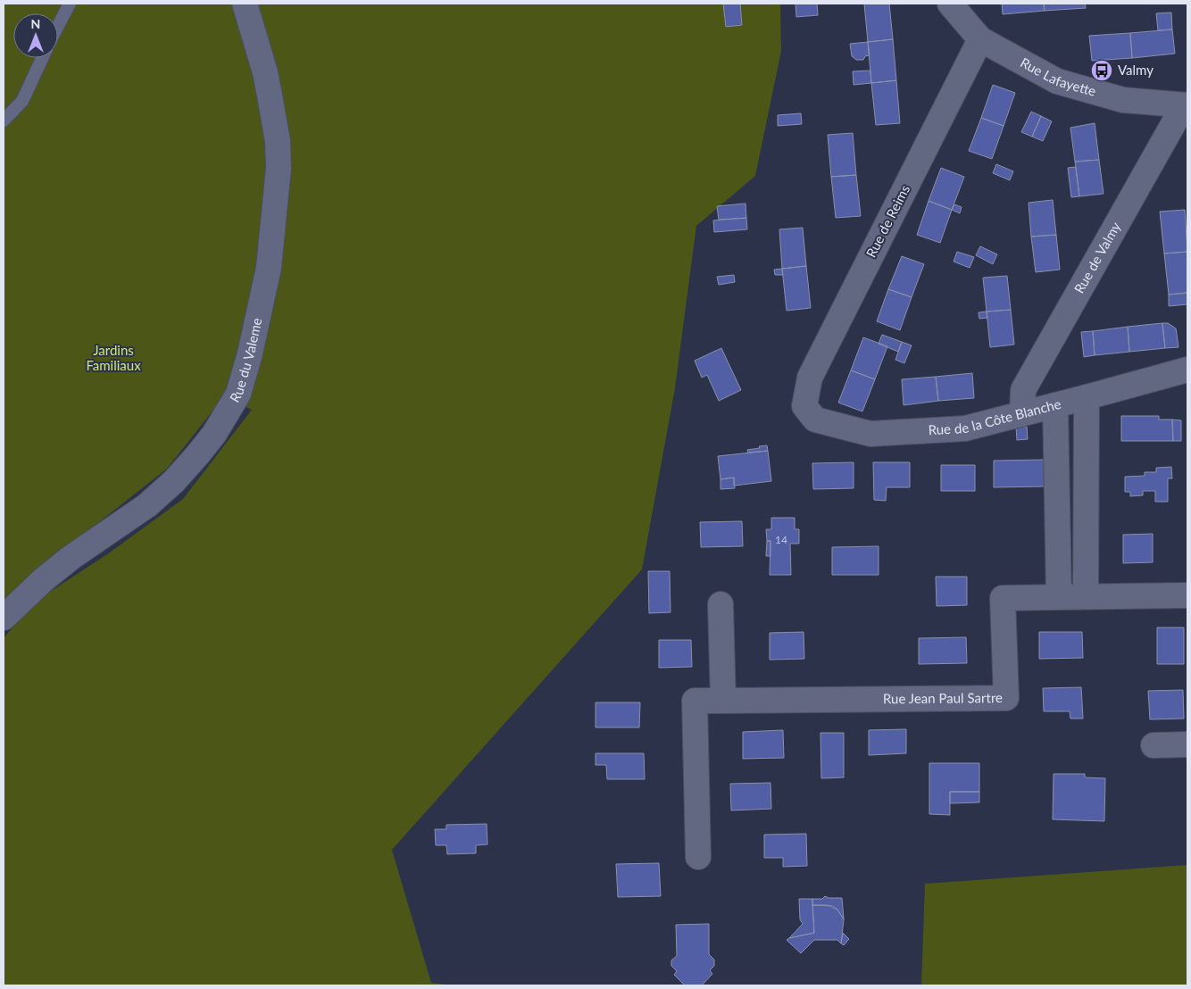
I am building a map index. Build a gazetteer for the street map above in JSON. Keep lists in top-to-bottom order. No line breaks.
{"streets":{"street":["Rue Lafayette","Rue de Reims","Rue de Valmy","Rue du Valeme","Rue de la Côte Blanche","Rue Jean Paul Sartre"]},"crossings":[["Rue Lafayette","Rue de Reims"],["Rue Lafayette","Rue de Valmy"],["Rue de Reims","Rue de la Côte Blanche"],["Rue de Valmy","Rue de la Côte Blanche"]],"parks":["Jardins Familiaux"],"places":{"bus stop":["Valmy"]},"house_numbers":["14"],"north":"top"}
